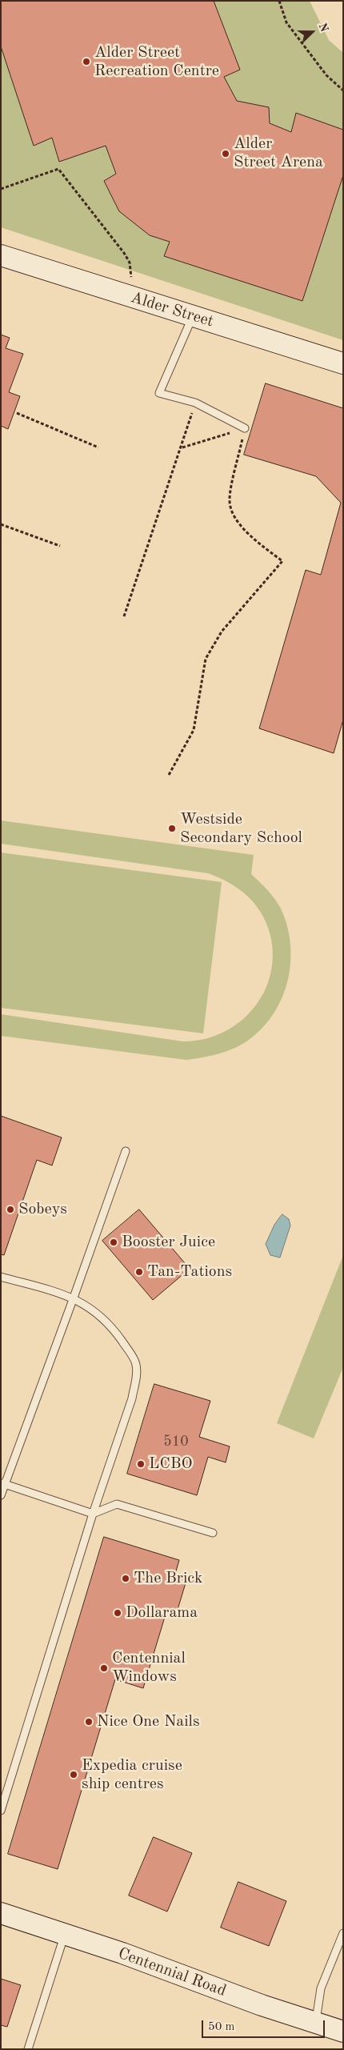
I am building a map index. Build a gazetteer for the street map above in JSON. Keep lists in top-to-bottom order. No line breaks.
{"streets":{"street":["Alder Street","Centennial Road"]},"places":["Alder Street Recreation Centre","Alder Street Arena","Westside Secondary School","Sobeys","Booster Juice","Tan-Tations","LCBO","The Brick","Dollarama","Centennial Windows","Nice One Nails","Expedia cruise ship centres"],"house_numbers":["510"],"scale_bar":"50 m","north":"right"}
